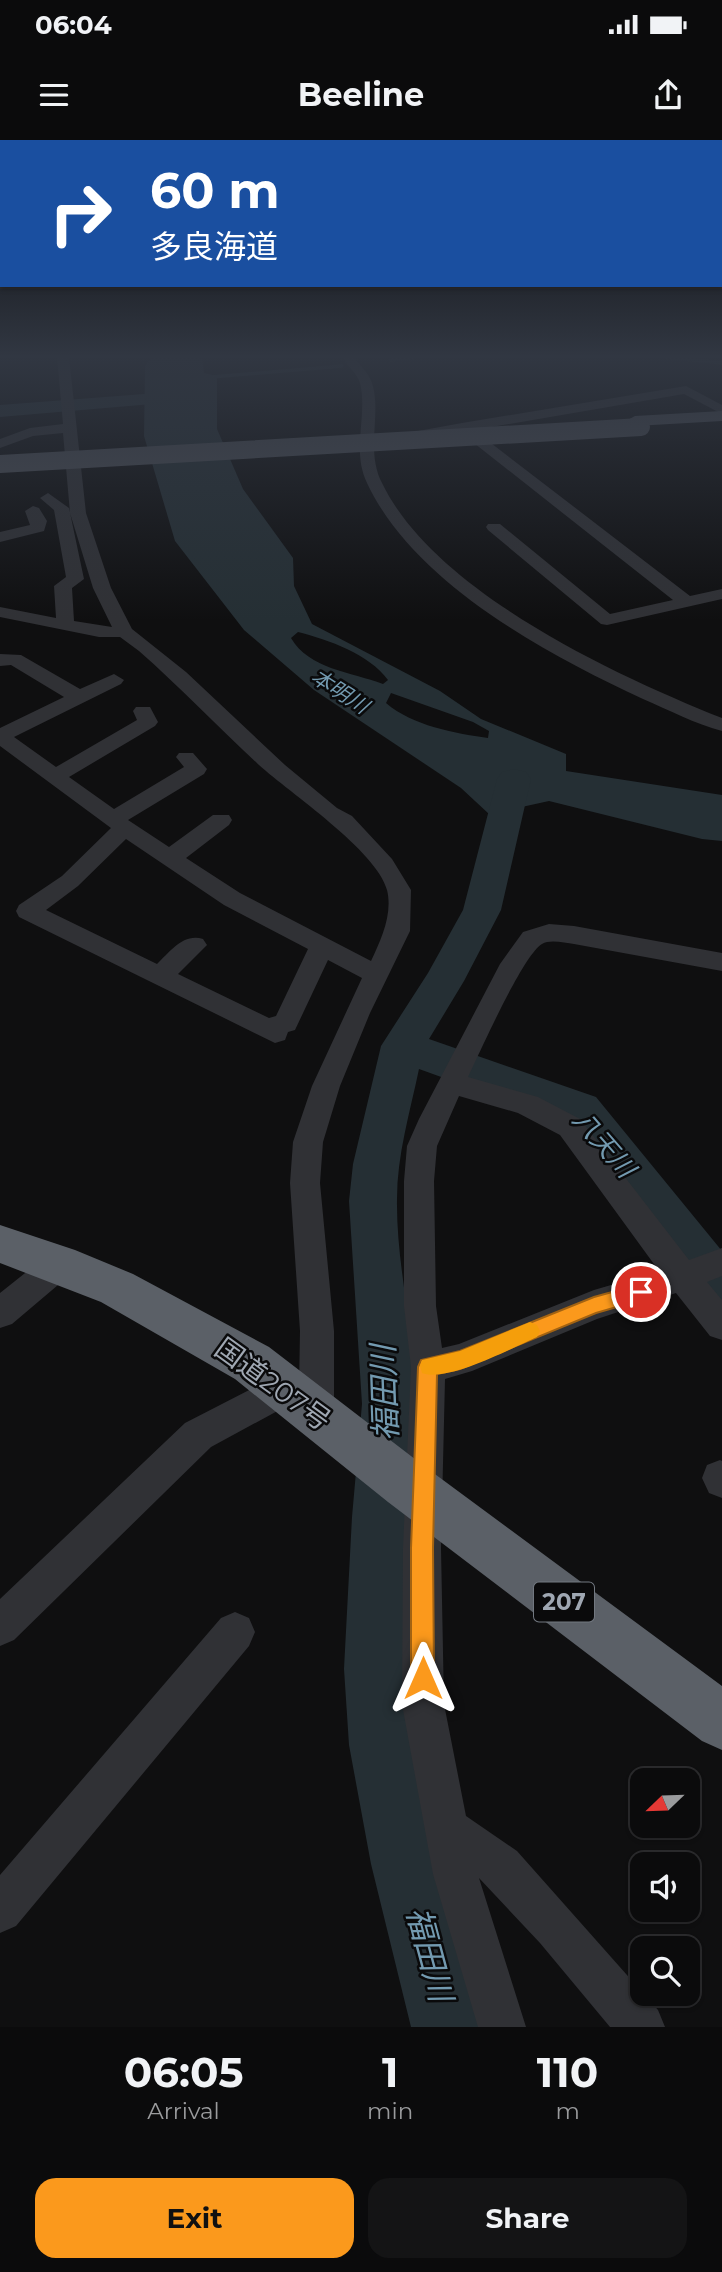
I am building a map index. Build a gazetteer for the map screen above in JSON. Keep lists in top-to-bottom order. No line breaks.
{"streets":{"highway":["国道207号","207"]},"water":["本明川","八天川","福田川"],"north":"bottom left","page":{"status":"06:04","header":"Beeline","turn":["60 m","多良海道"],"eta":["06:05","Arrival","1","min","110","m"],"buttons":["Exit","Share"]}}
